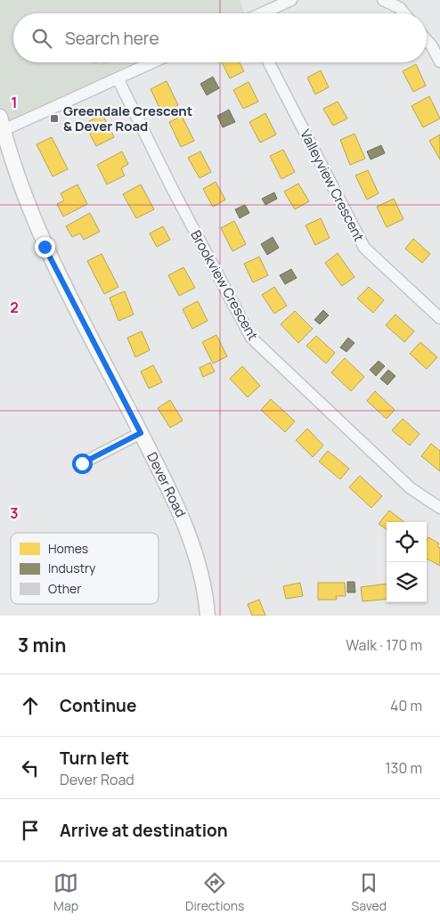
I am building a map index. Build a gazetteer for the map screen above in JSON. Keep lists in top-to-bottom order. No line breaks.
{"streets":{"main road":["Dever Road"],"street":["Valleyview Crescent","Brookview Crescent"]},"places":{"transit":["Greendale Crescent & Dever Road"]},"legend":["Homes","Industry","Other"],"page":{"search":"Search here","heading":["3 min","Walk · 170 m"],"list":[["Continue","40 m"],["Turn left","Dever Road","130 m"],"Arrive at destination"],"nav":["Map","Directions","Saved"]},"grid":{"rows":["1","2","3"]}}
